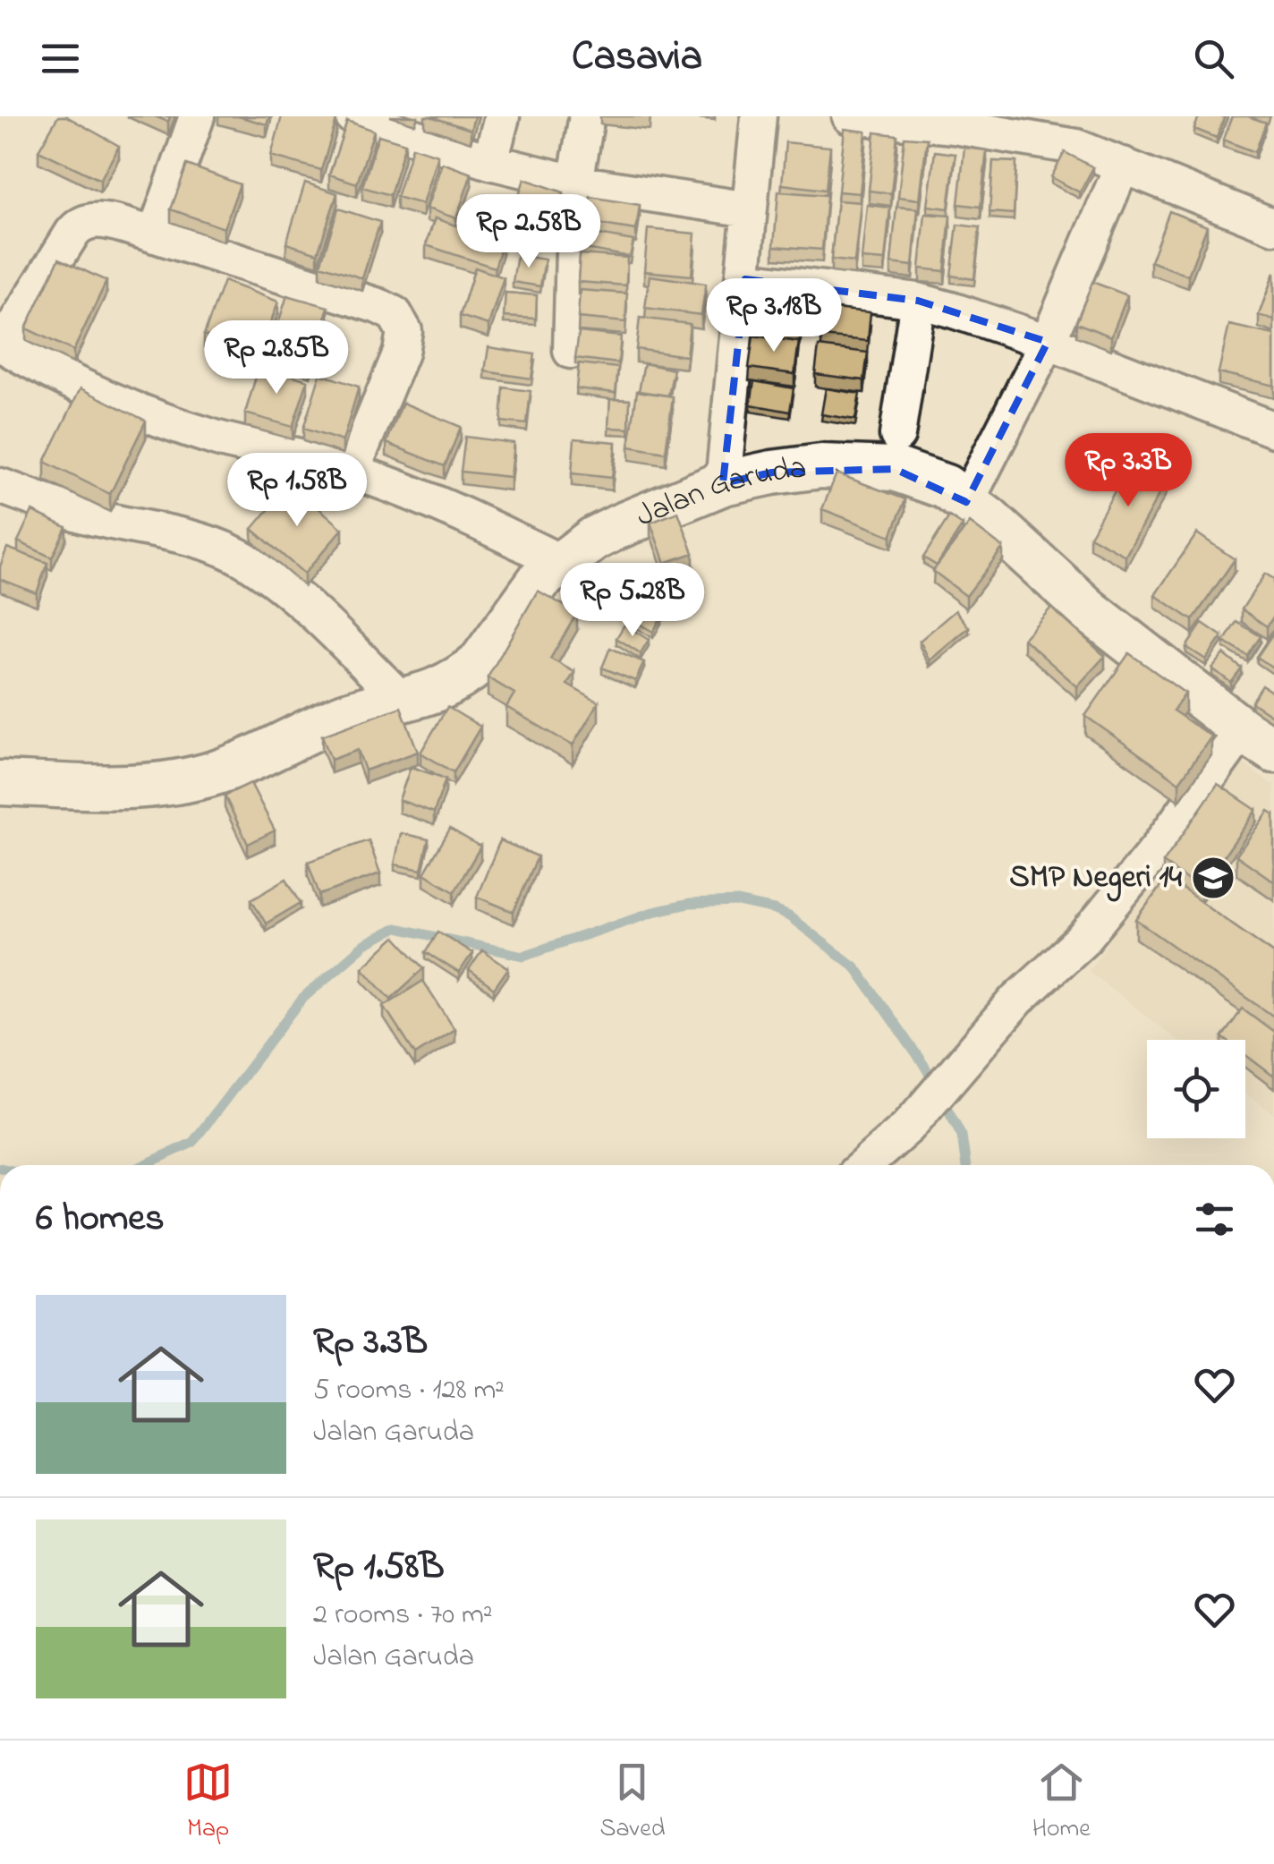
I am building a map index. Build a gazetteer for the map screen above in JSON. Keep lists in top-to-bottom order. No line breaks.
{"streets":{"street":["Jalan Garuda"]},"places":{"school or university":["SMP Negeri 14"]},"page":{"header":"Casavia","price":["Rp 2.58B","Rp 3.18B","Rp 2.85B","Rp 3.3B","Rp 1.58B","Rp 5.28B"],"heading":"6 homes","list":[{"name":"Rp 3.3B","note":"5 rooms · 128 m² · Jalan Garuda"},{"name":"Rp 1.58B","note":"2 rooms · 70 m² · Jalan Garuda"}],"tabs":["Map","Saved","Home"]}}
